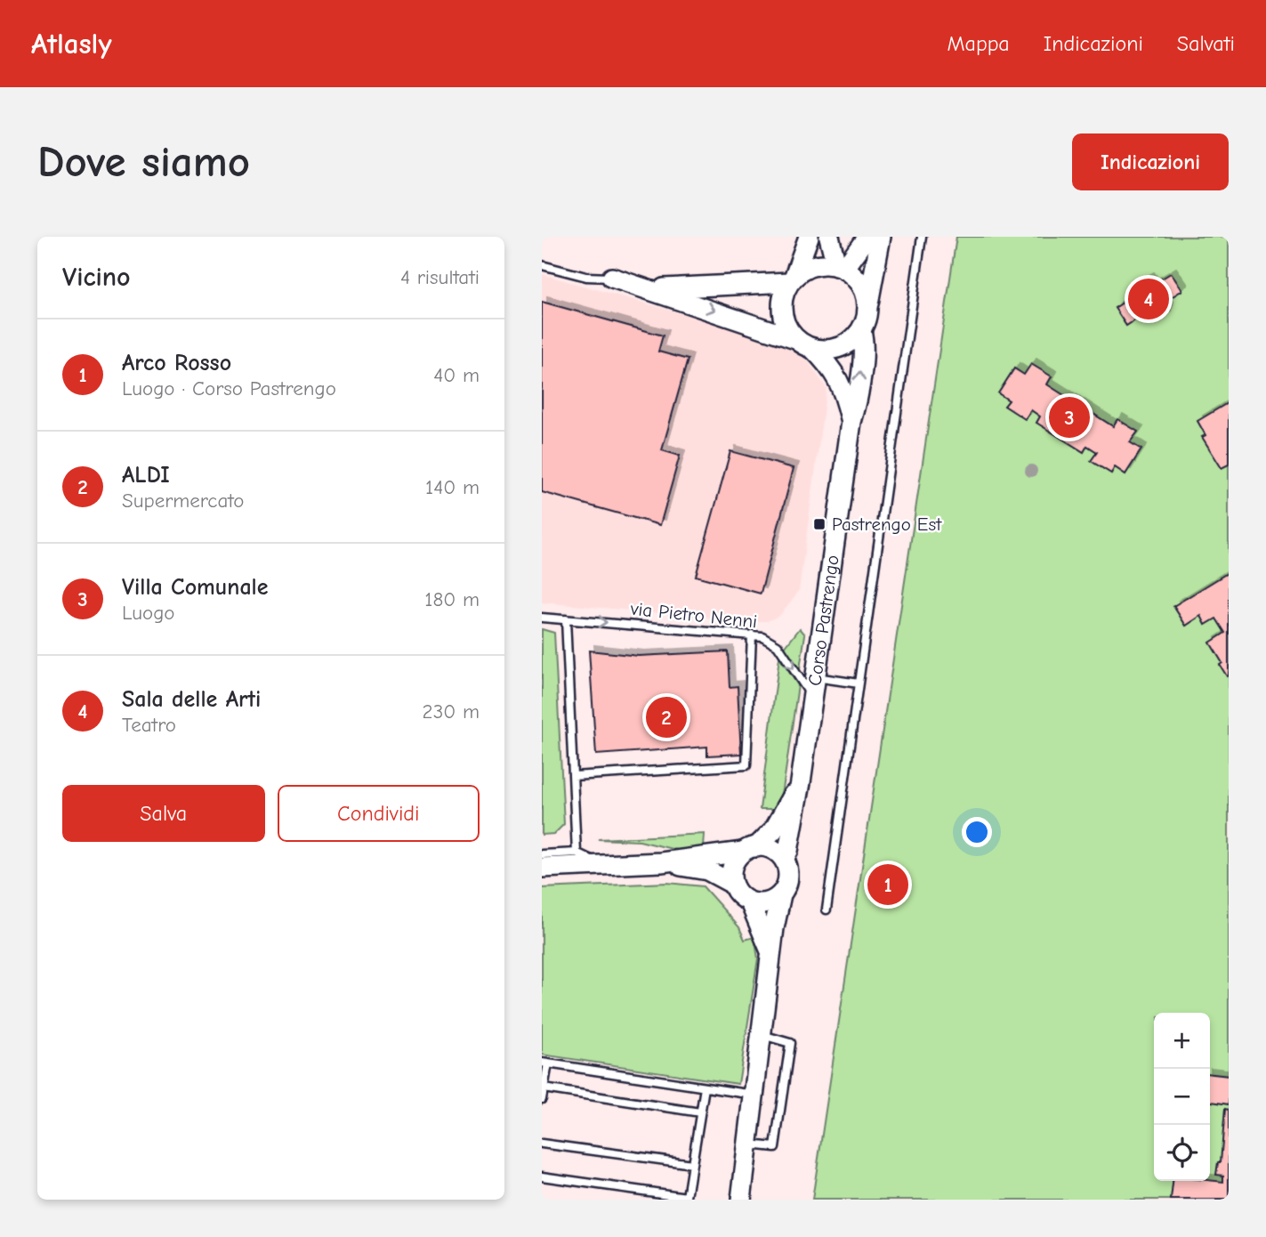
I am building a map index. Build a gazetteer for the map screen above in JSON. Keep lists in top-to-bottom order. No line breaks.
{"streets":{"street":["Corso Pastrengo"],"lane":["via Pietro Nenni"]},"crossings":[["via Pietro Nenni","Corso Pastrengo"]],"one_way":["via Pietro Nenni"],"places":{"transit":["Pastrengo Est"]},"page":{"header":"Atlasly","nav":["Mappa","Indicazioni","Salvati"],"buttons":["Indicazioni",["Salva","Condividi"]],"title":"Dove siamo","heading":["Vicino","4 risultati"],"pins":["4","3","2","1"],"list":[{"mark":"1","name":"Arco Rosso","note":"Luogo · Corso Pastrengo","value":"40 m"},{"mark":"2","name":"ALDI","note":"Supermercato","value":"140 m"},{"mark":"3","name":"Villa Comunale","note":"Luogo","value":"180 m"},{"mark":"4","name":"Sala delle Arti","note":"Teatro","value":"230 m"}],"map_buttons":["+","−"]}}
